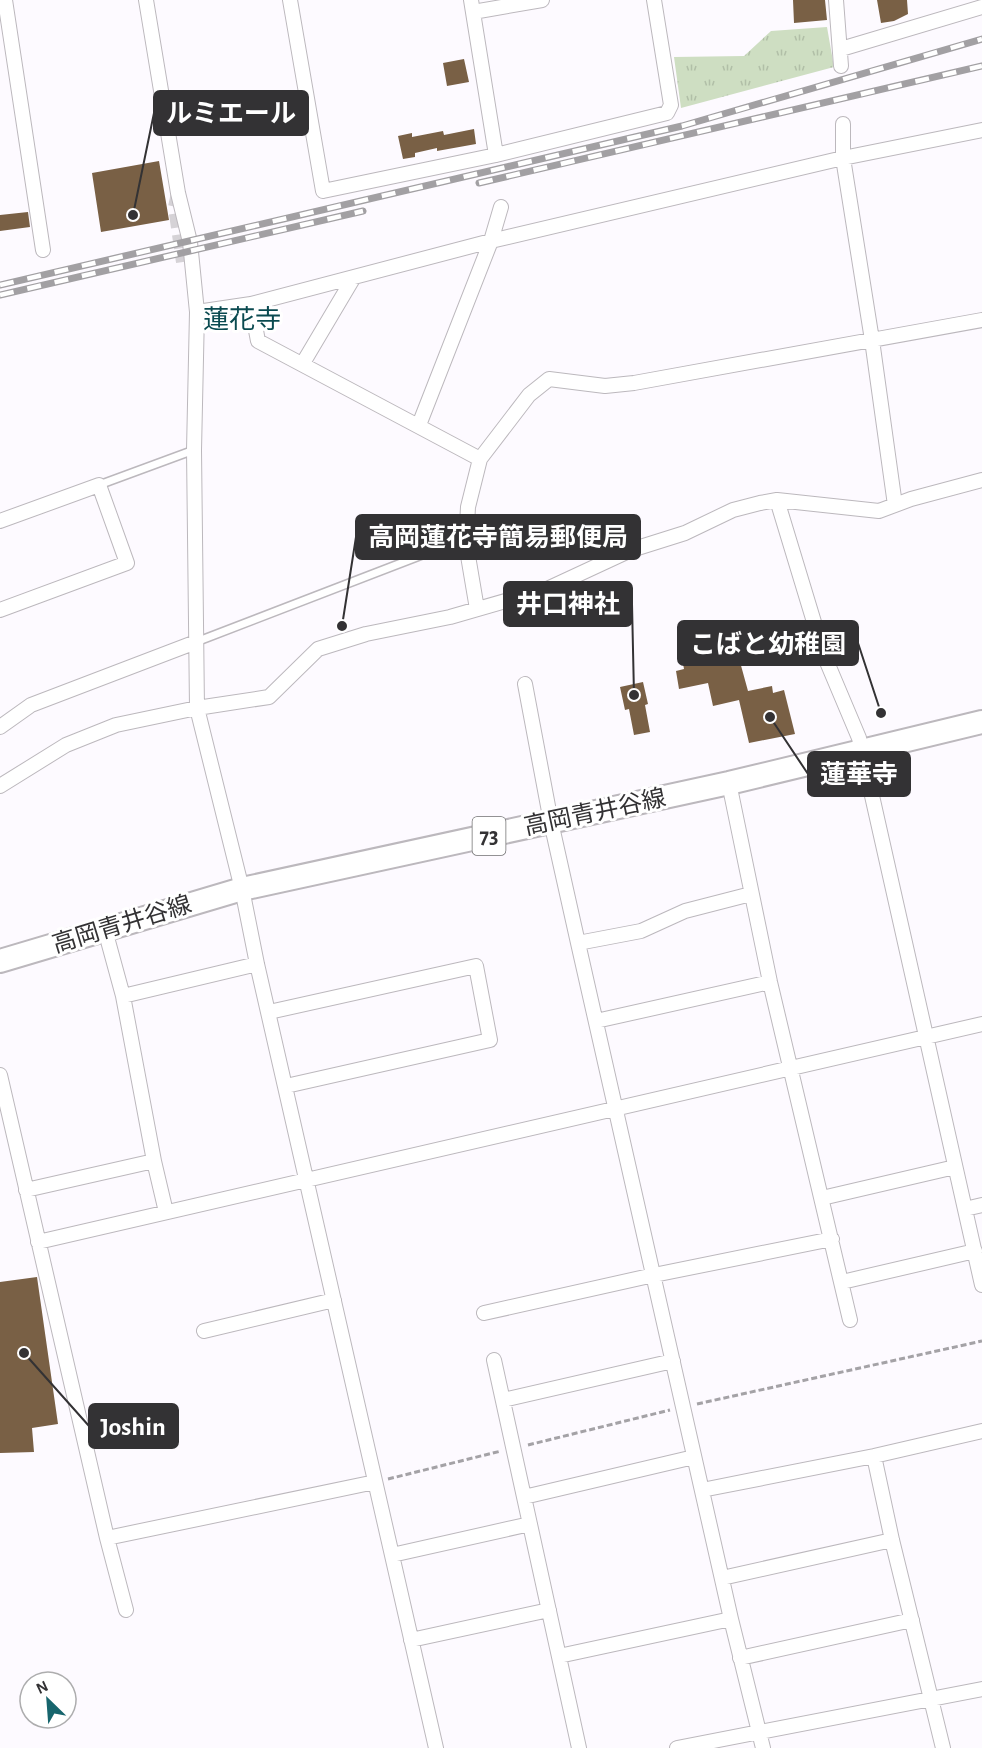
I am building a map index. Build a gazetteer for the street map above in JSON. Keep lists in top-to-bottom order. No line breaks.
{"streets":{"main road":["高岡青井谷線","73"]},"districts":["蓮花寺"],"places":["ルミエール","高岡蓮花寺簡易郵便局","井口神社","こばと幼稚園","蓮華寺","Joshin"],"north":"top left"}
